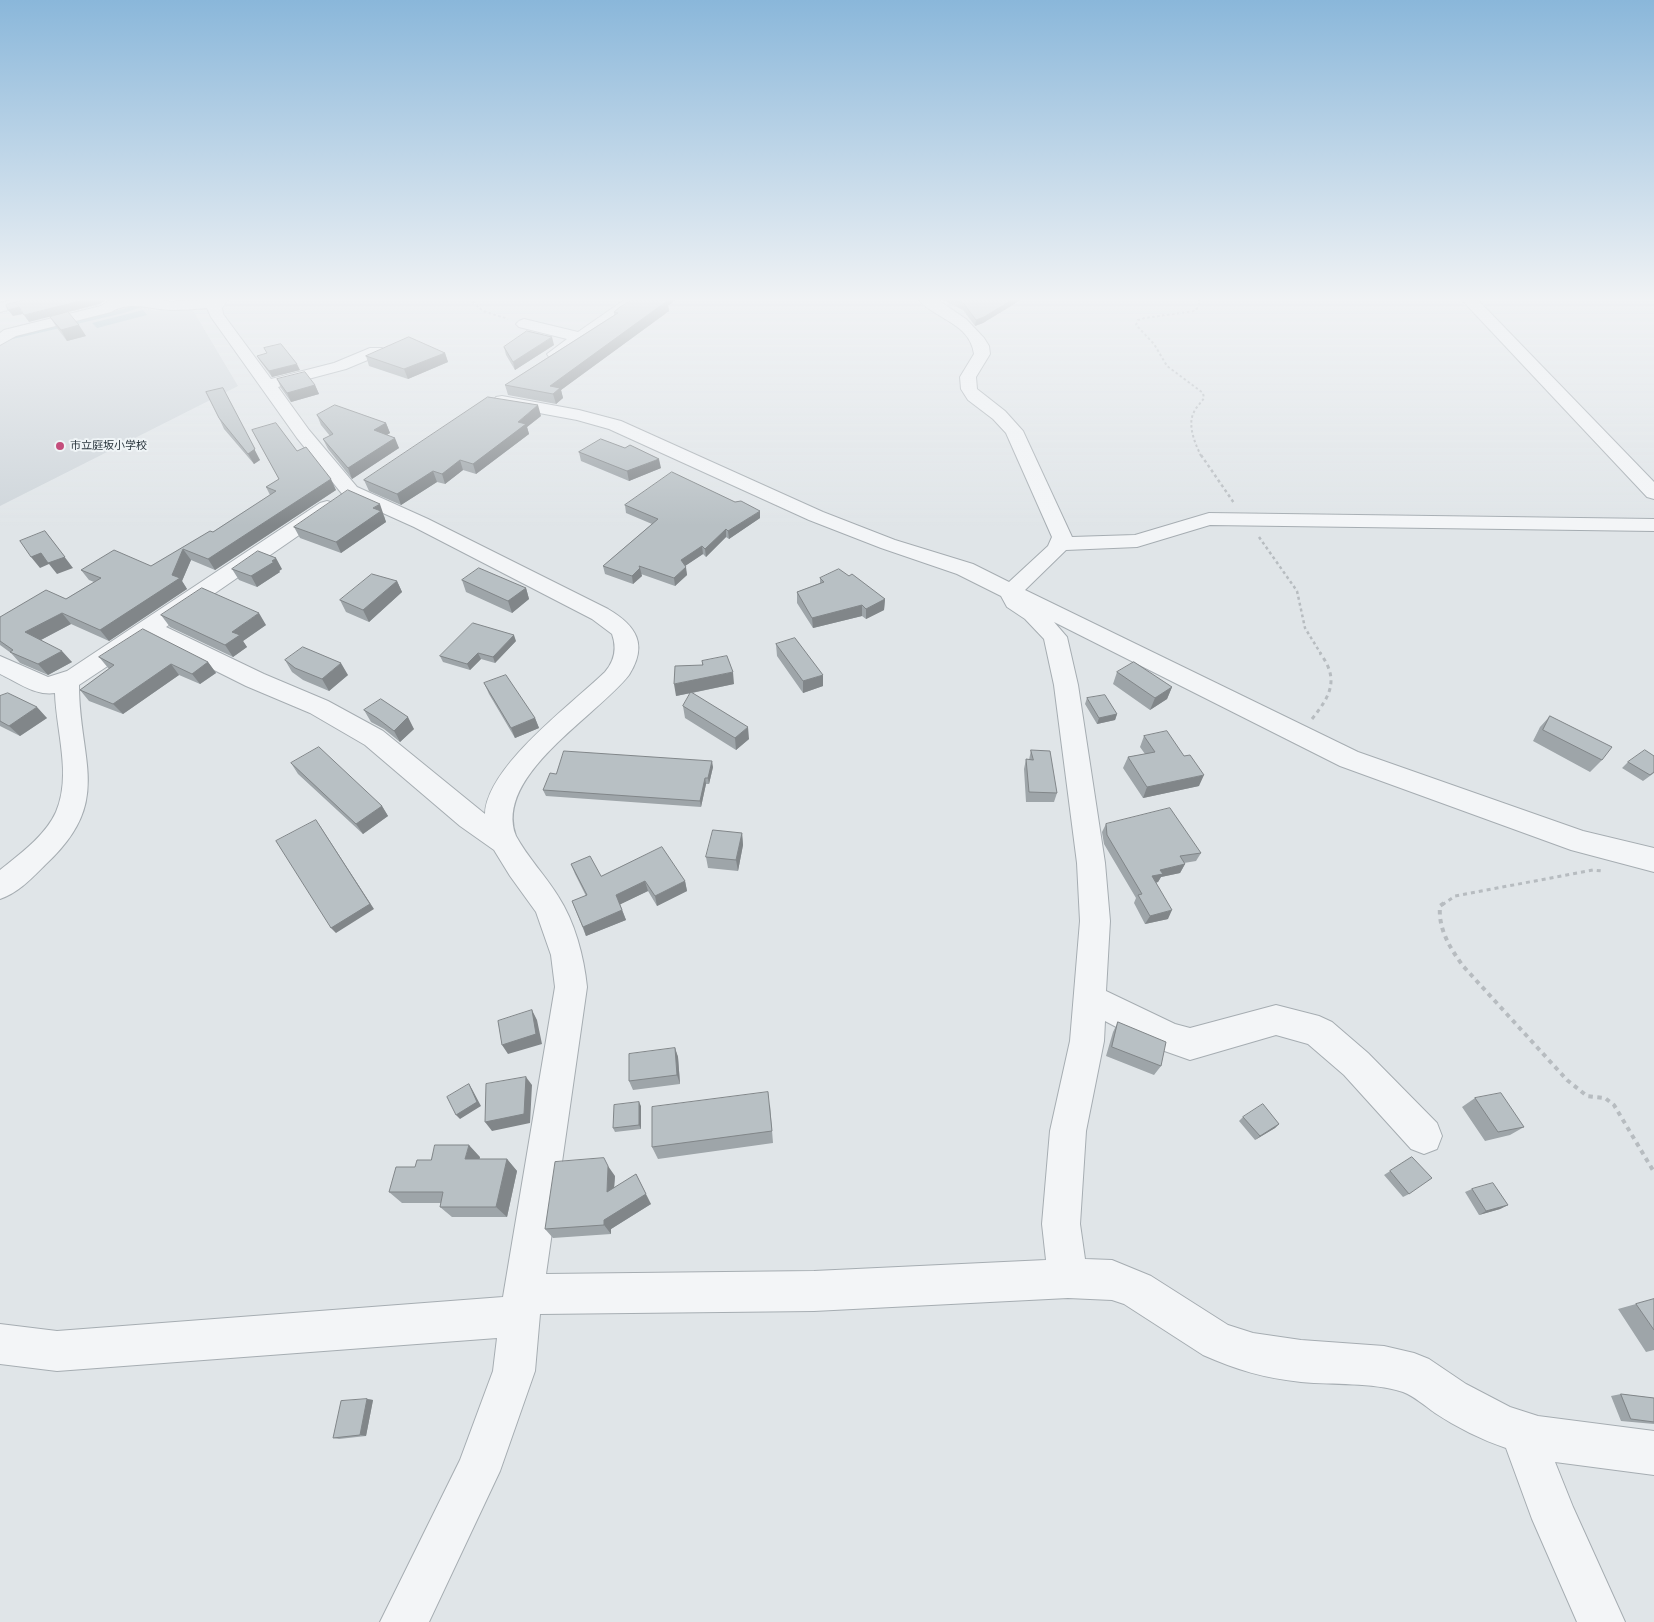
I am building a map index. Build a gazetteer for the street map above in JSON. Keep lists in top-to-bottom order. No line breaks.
{"places":["市立庭坂小学校"]}
